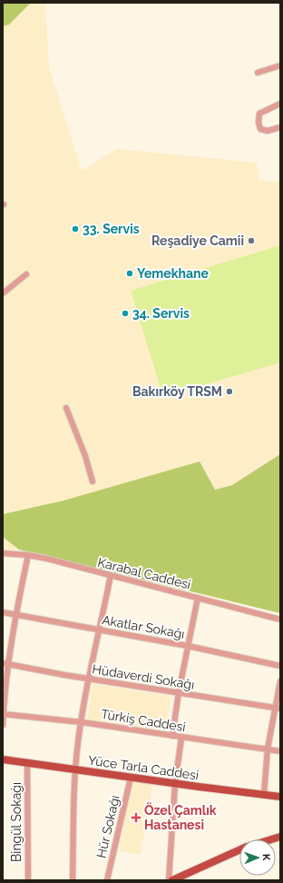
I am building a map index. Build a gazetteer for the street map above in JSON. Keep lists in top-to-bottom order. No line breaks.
{"streets":{"main road":["Yüce Tarla Caddesi"],"street":["Karabal Caddesi","Akatlar Sokağı","Hüdaverdi Sokağı","Türkiş Caddesi","Bingül Sokağı","Hür Sokağı"]},"crossings":[["Yüce Tarla Caddesi","Bingül Sokağı"],["Yüce Tarla Caddesi","Hür Sokağı"]],"places":{"other":["33. Servis","Reşadiye Camii","Yemekhane","34. Servis","Bakırköy TRSM"],"health":["Özel Çamlık Hastanesi"]},"north":"right"}
